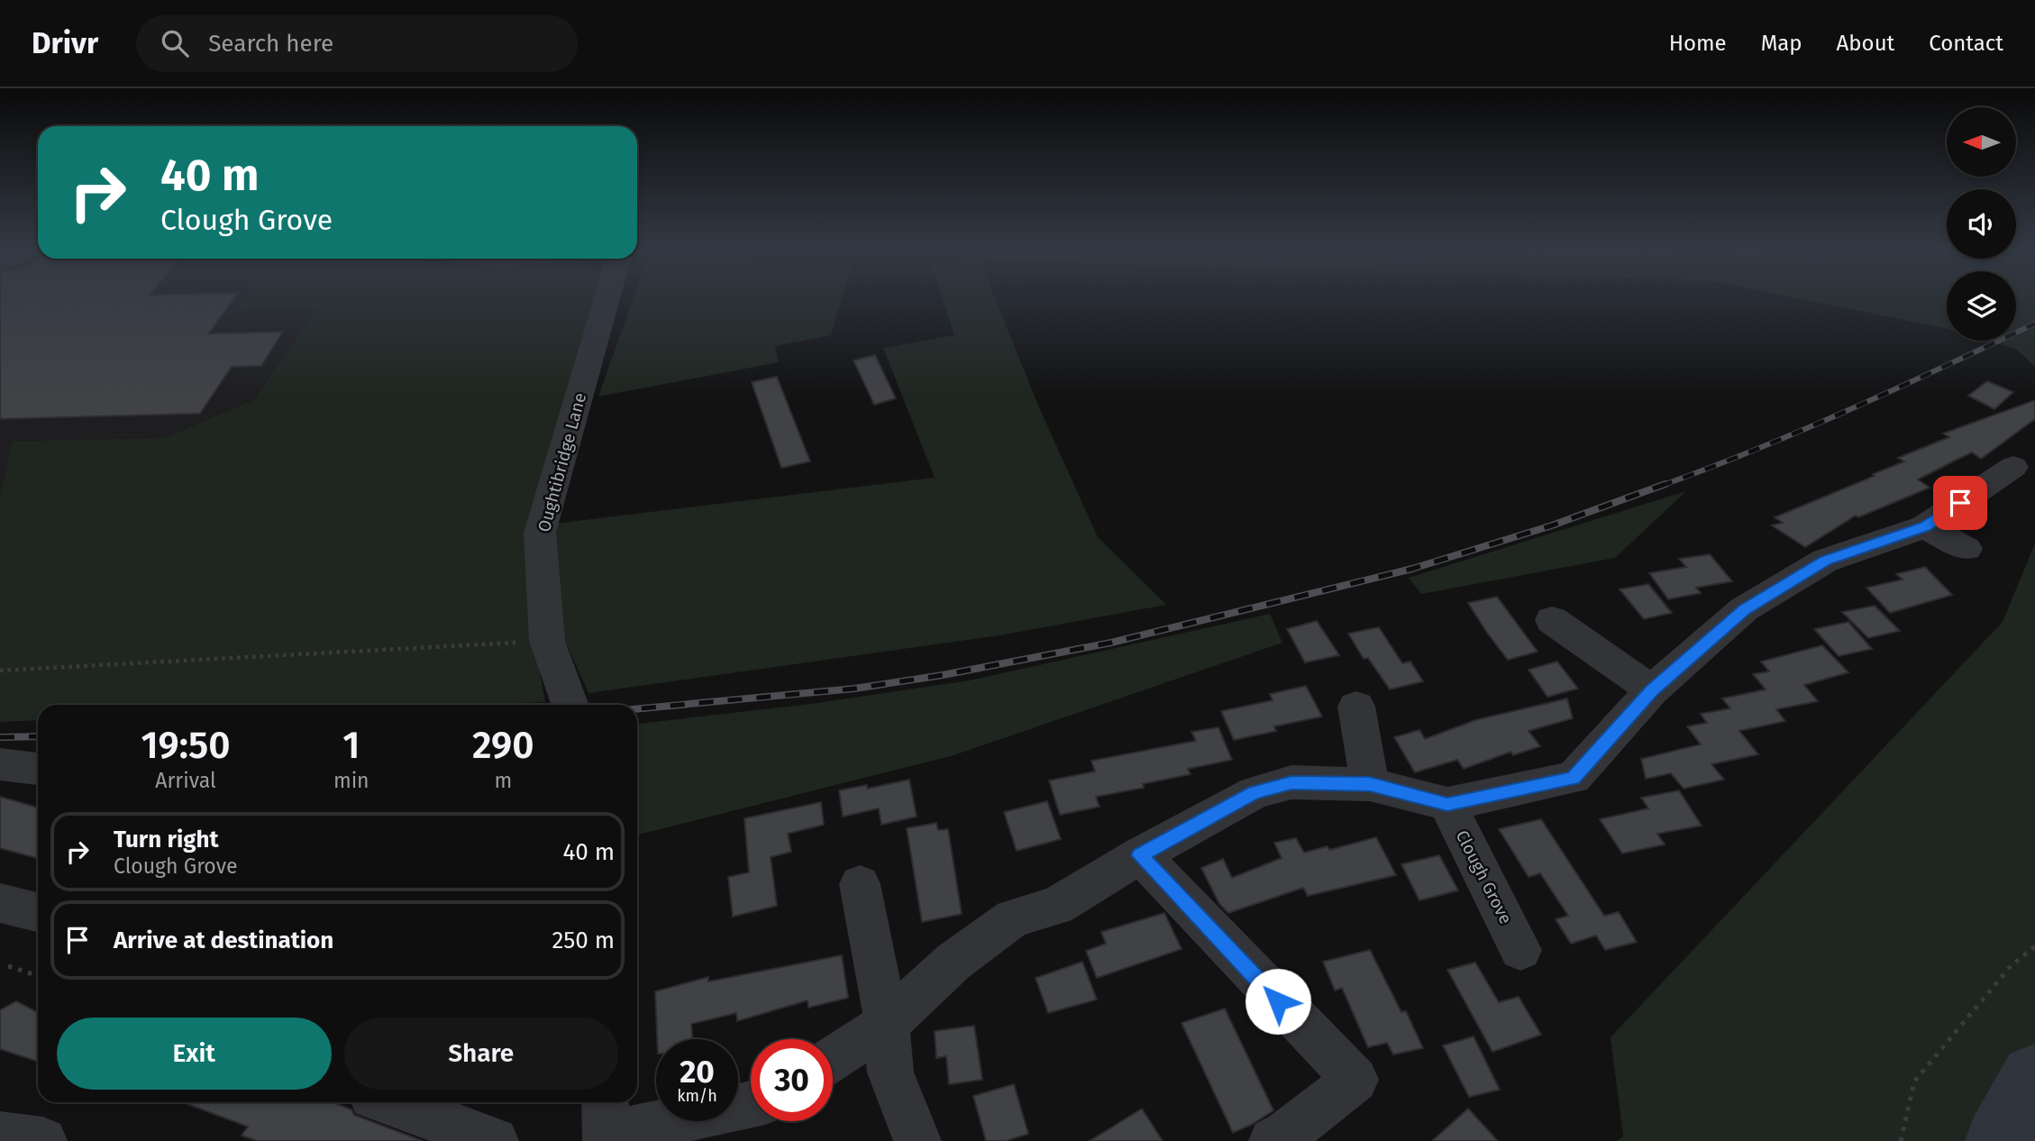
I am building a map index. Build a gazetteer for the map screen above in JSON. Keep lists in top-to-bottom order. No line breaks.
{"streets":{"street":["Oughtibridge Lane","Clough Grove"]},"north":"left","page":{"header":"Drivr","search":"Search here","nav":["Home","Map","About","Contact"],"turn":["40 m","Clough Grove"],"eta":["19:50","Arrival","1","min","290","m"],"list":[{"name":"Turn right","note":"Clough Grove","value":"40 m"},{"name":"Arrive at destination","value":"250 m"}],"buttons":["Exit","Share"],"speed":"20 km/h","limit":"30"}}
